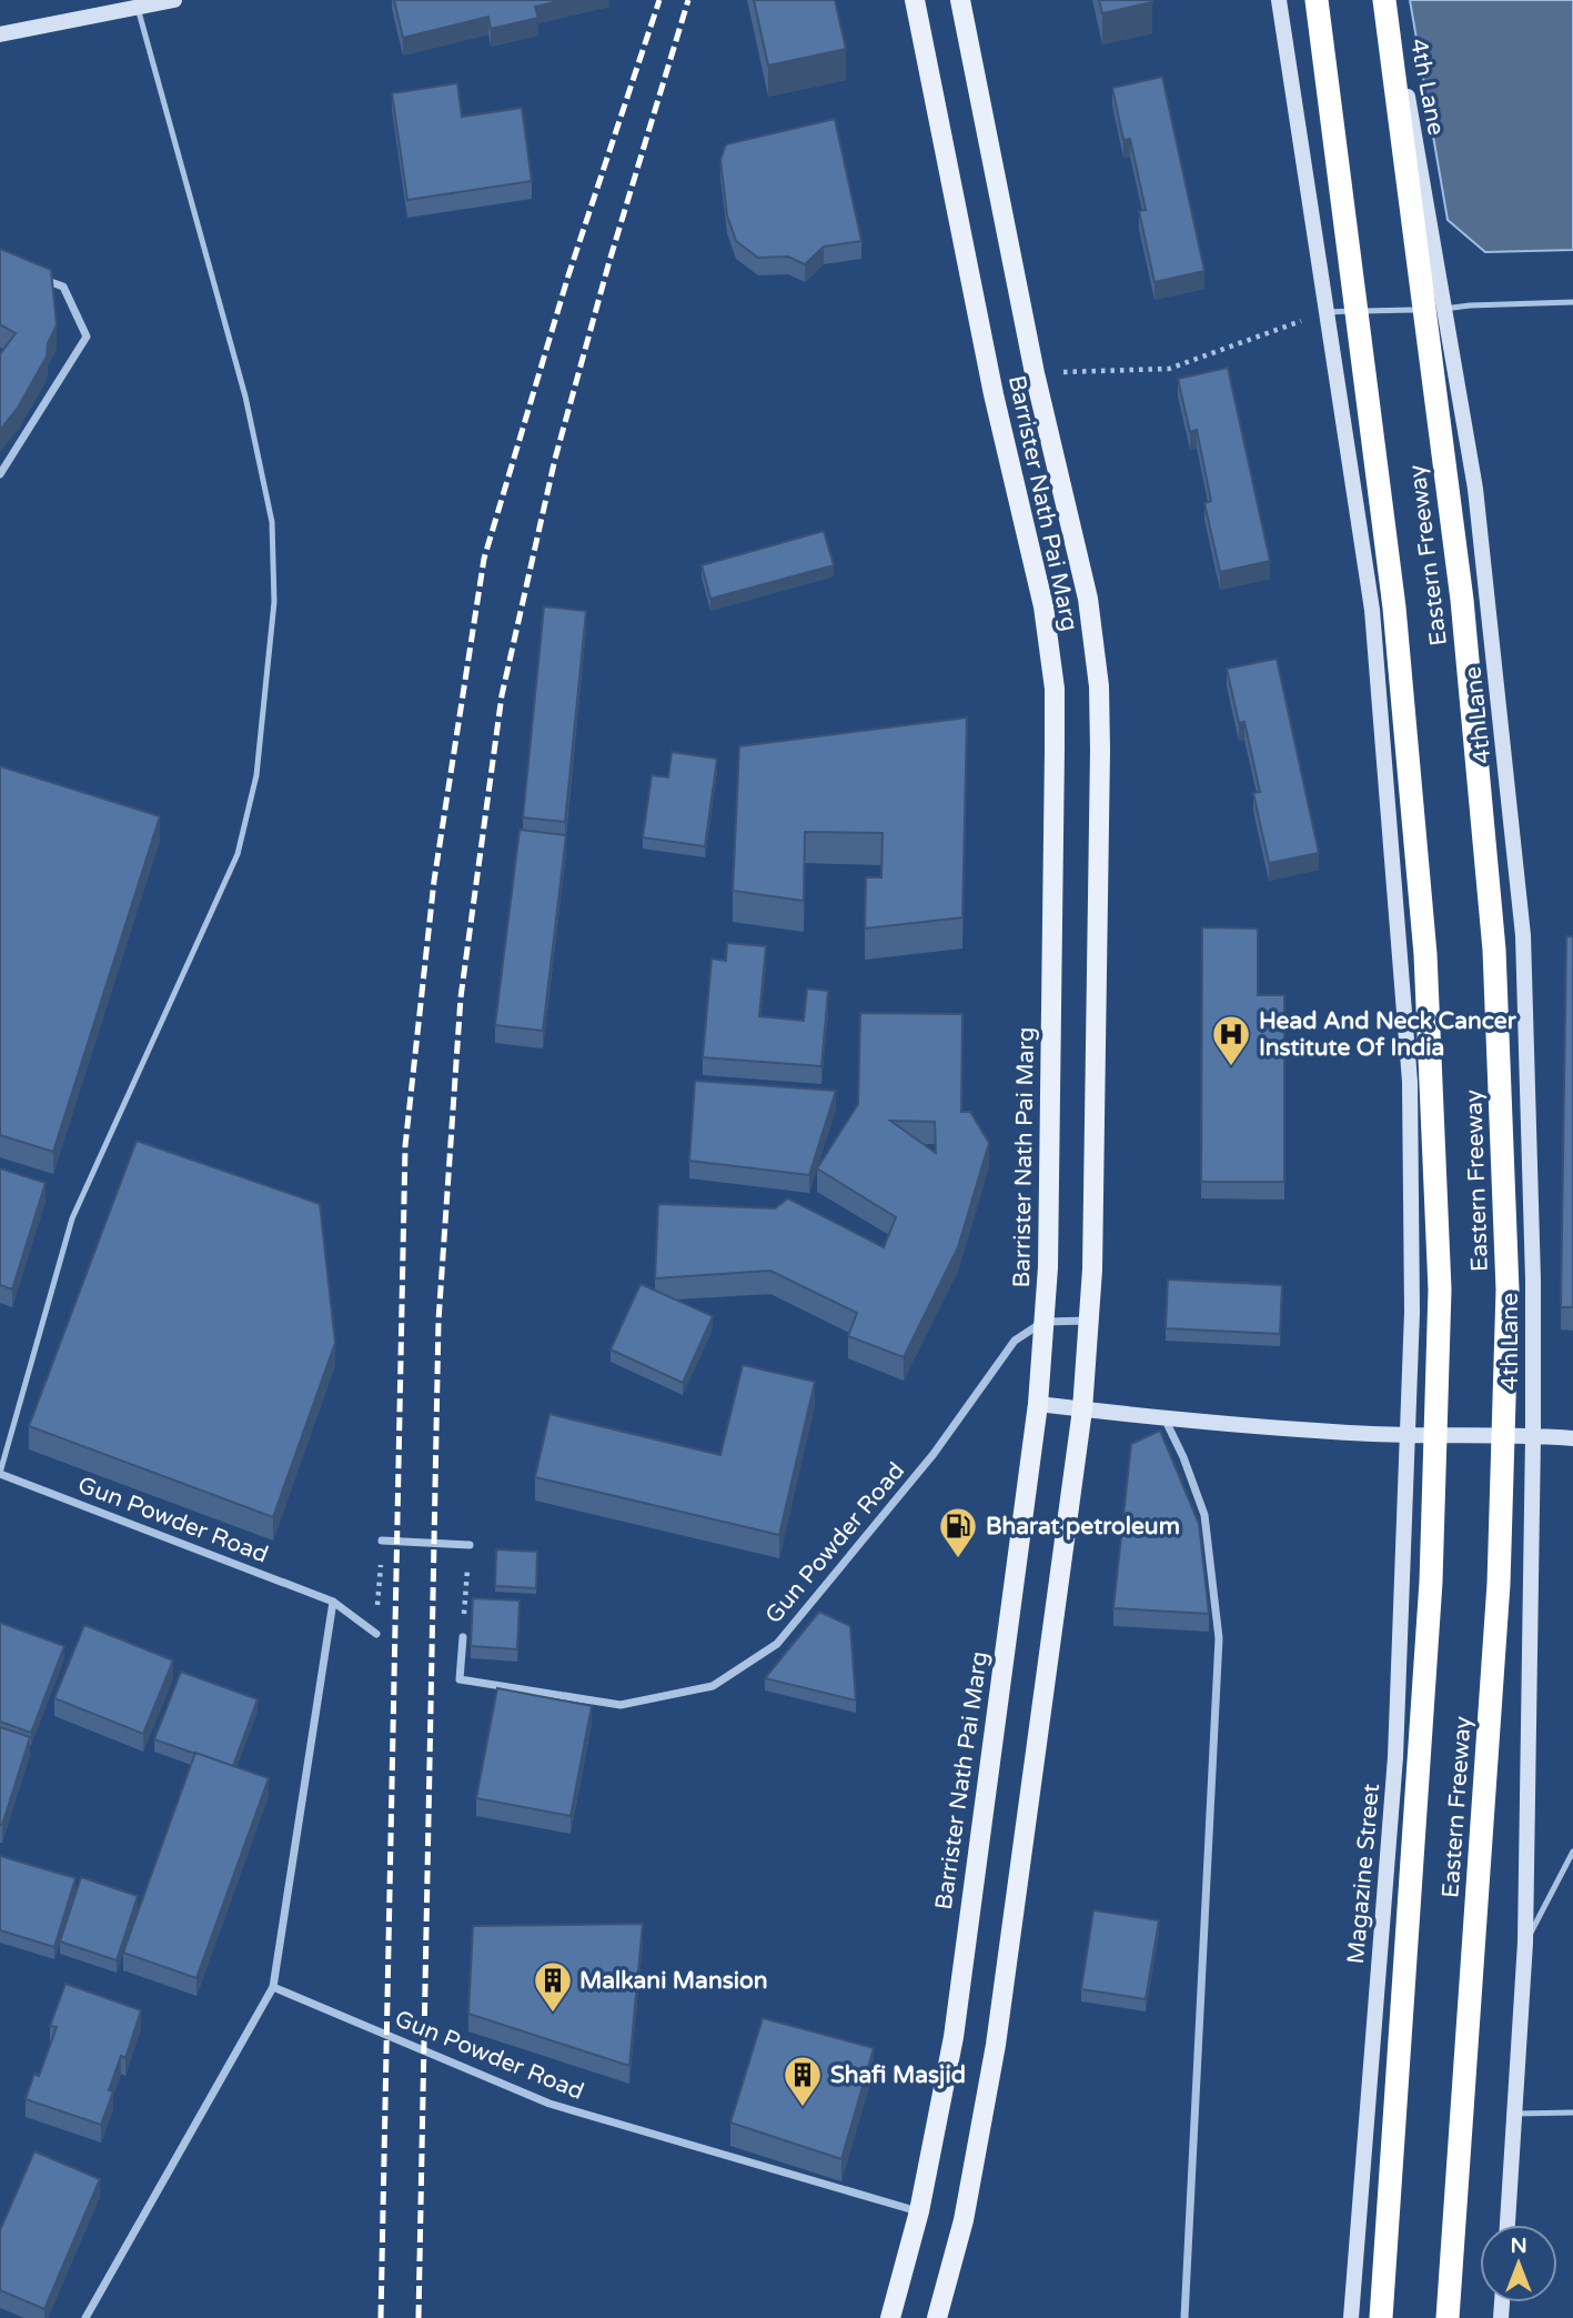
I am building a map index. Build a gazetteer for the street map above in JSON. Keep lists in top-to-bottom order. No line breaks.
{"streets":{"highway":["Eastern Freeway"],"main road":["Barrister Nath Pai Marg"],"street":["4th Lane","Gun Powder Road","Magazine Street"]},"crossings":[["4th Lane","Eastern Freeway"],["Barrister Nath Pai Marg","Gun Powder Road"]],"places":{"hospital":["Head And Neck Cancer Institute Of India"],"fuel station":["Bharat petroleum"],"building":["Malkani Mansion","Shafi Masjid"]},"north":"top"}
